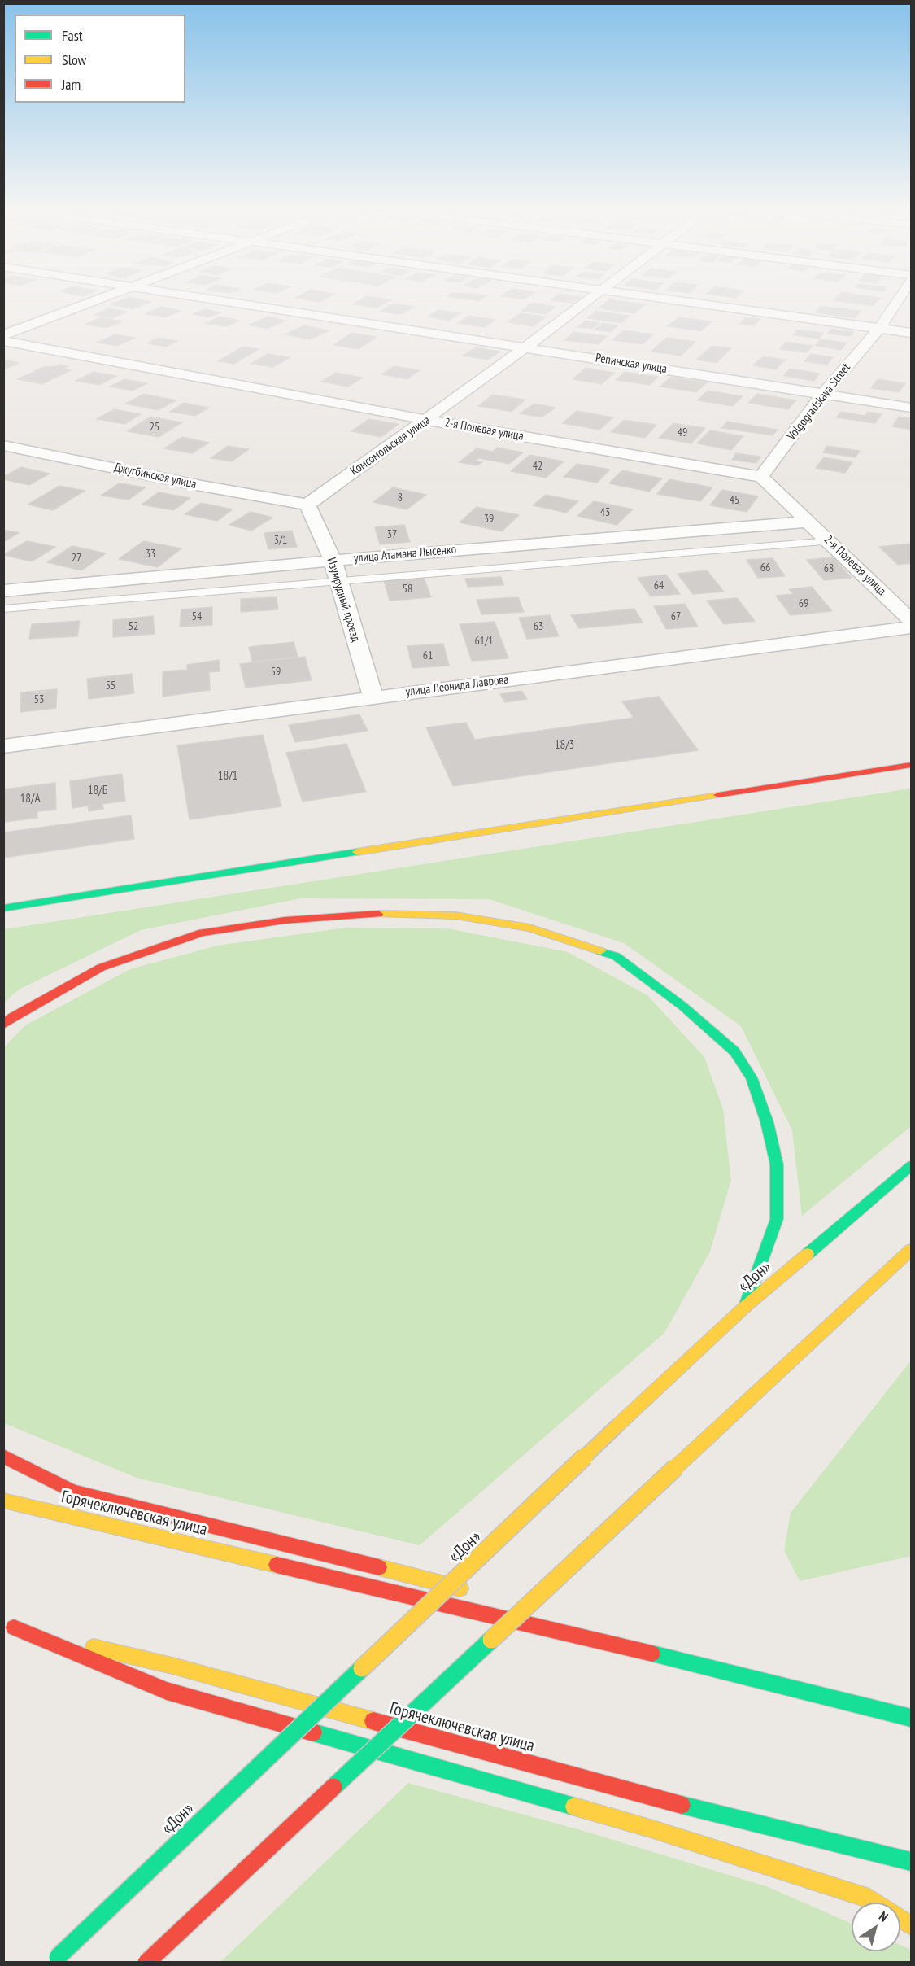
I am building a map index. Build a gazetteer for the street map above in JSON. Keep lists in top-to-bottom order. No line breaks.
{"streets":{"main road":["«Дон»","Горячеключевская улица"],"street":["Репинская улица","Volgogradskaya Street","2-я Полевая улица","Комсомольская улица","Джугбинская улица","улица Атамана Лысенко","Изумрудный проезд","улица Леонида Лаврова"]},"crossings":[["Репинская улица","Volgogradskaya Street"],["Репинская улица","Комсомольская улица"],["Volgogradskaya Street","2-я Полевая улица"],["2-я Полевая улица","Комсомольская улица"],["2-я Полевая улица","улица Атамана Лысенко"],["Комсомольская улица","Джугбинская улица"],["Комсомольская улица","Изумрудный проезд"],["Джугбинская улица","Изумрудный проезд"],["улица Атамана Лысенко","Изумрудный проезд"],["Изумрудный проезд","улица Леонида Лаврова"]],"house_numbers":["25","49","42","8","45","43","39","37","3/1","33","27","66","68","64","58","69","54","67","52","63","61/1","61","59","55","53","18/3","18/1","18/Б","18/А"],"legend":["Fast","Slow","Jam"],"north":"top right"}
